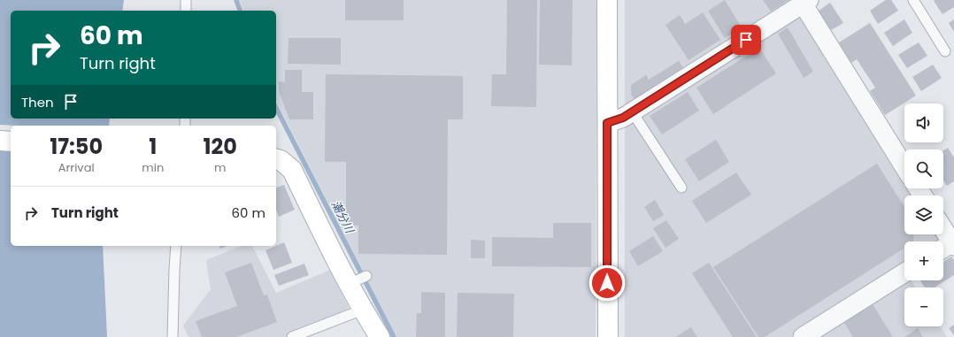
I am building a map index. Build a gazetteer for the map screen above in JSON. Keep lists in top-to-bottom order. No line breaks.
{"water":["潮分川"],"page":{"turn":["60 m","Turn right"],"then":"Then","map_buttons":["+","−"],"eta":["17:50","Arrival","1","min","120","m"],"list":[{"name":"Turn right","value":"60 m"}]}}
